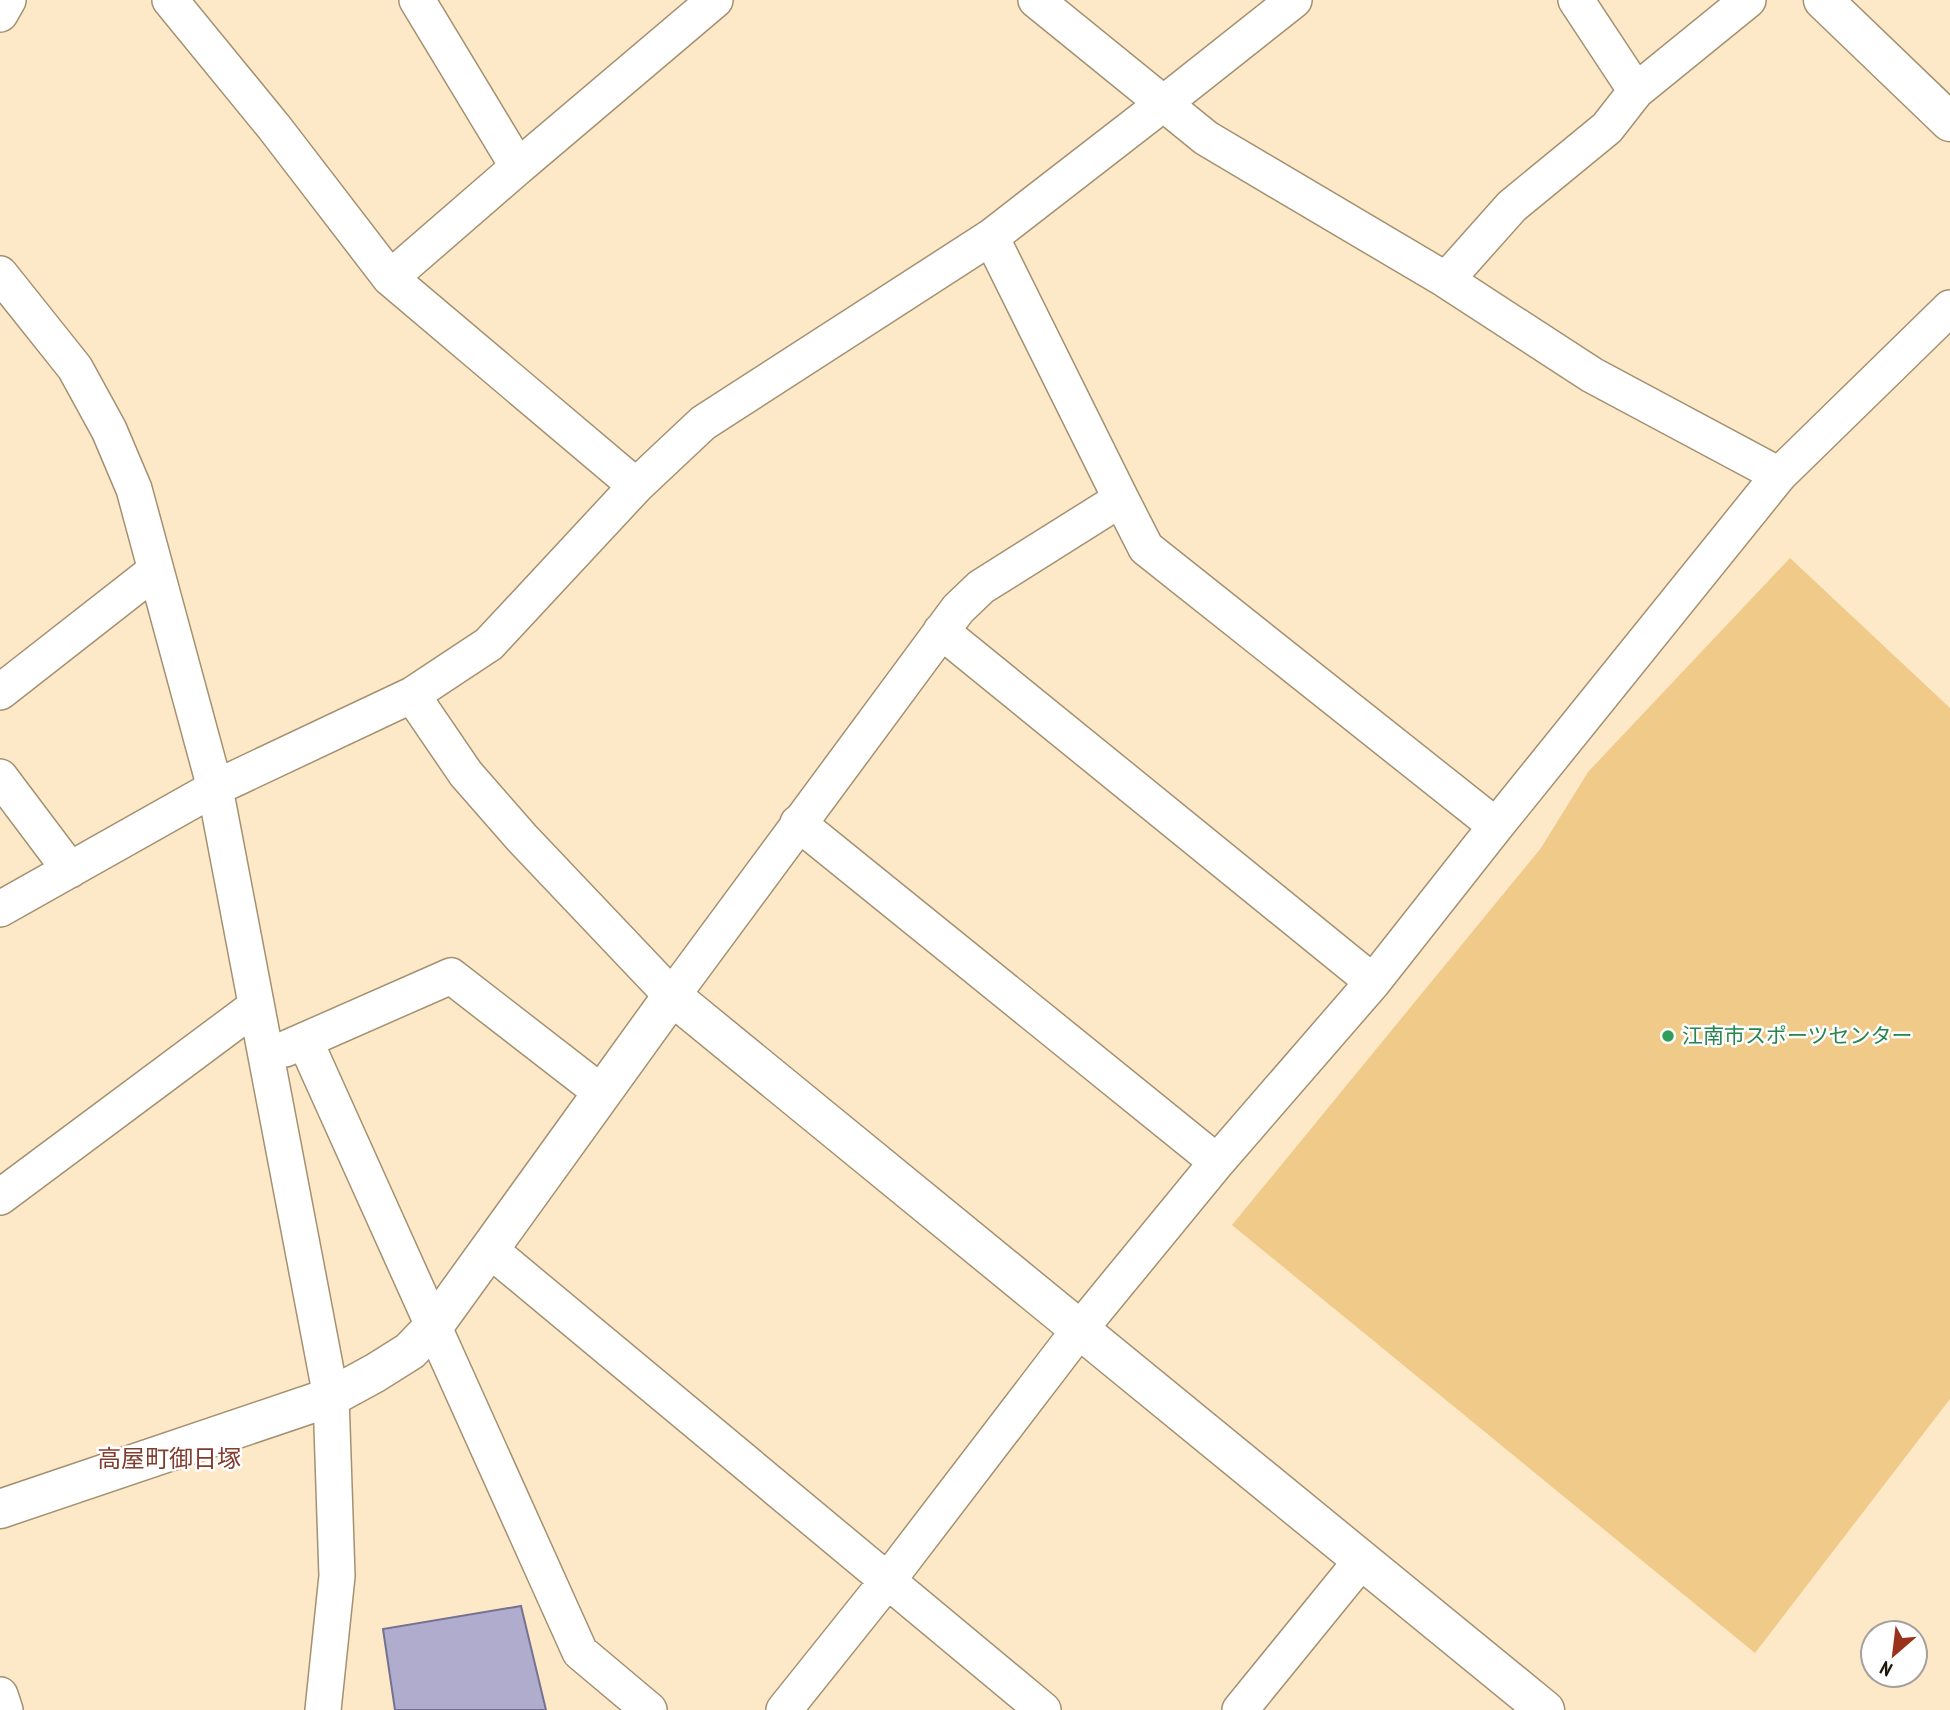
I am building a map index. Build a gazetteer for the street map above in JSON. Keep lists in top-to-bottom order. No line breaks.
{"districts":["高屋町御日塚"],"places":["江南市スポーツセンター"],"north":"bottom left"}
